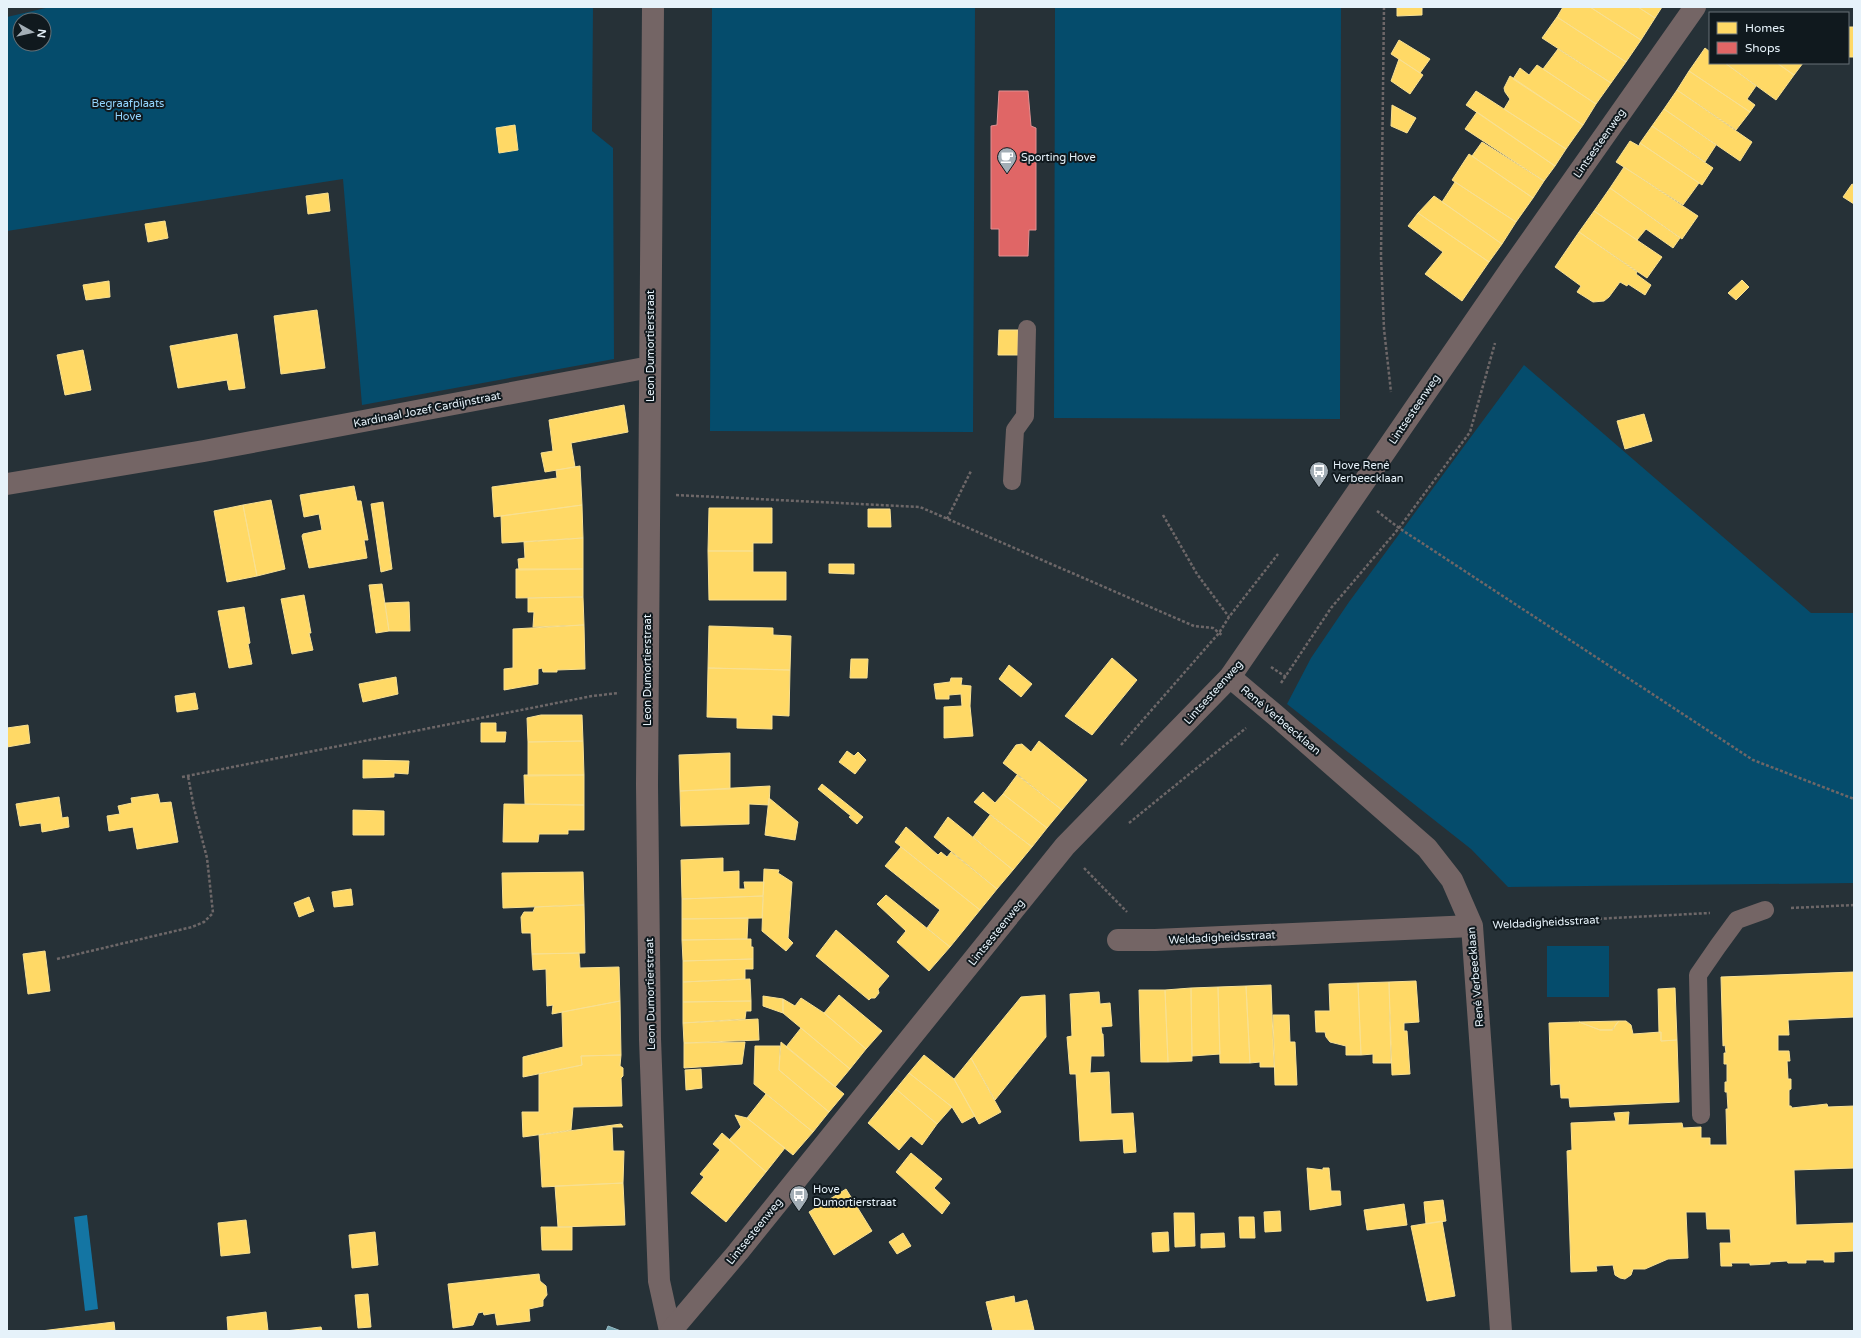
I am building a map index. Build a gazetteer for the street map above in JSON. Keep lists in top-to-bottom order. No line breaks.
{"streets":{"street":["Lintsesteenweg","Leon Dumortierstraat","Kardinaal Jozef Cardijnstraat","René Verbeecklaan","Weldadigheidsstraat"]},"crossings":[["Lintsesteenweg","Leon Dumortierstraat"],["Lintsesteenweg","René Verbeecklaan"],["Leon Dumortierstraat","Kardinaal Jozef Cardijnstraat"],["René Verbeecklaan","Weldadigheidsstraat"]],"parks":["Begraafplaats Hove"],"places":{"cafe":["Sporting Hove"],"bus stop":["Hove René Verbeecklaan","Hove Dumortierstraat"]},"legend":["Homes","Shops"],"north":"right"}
